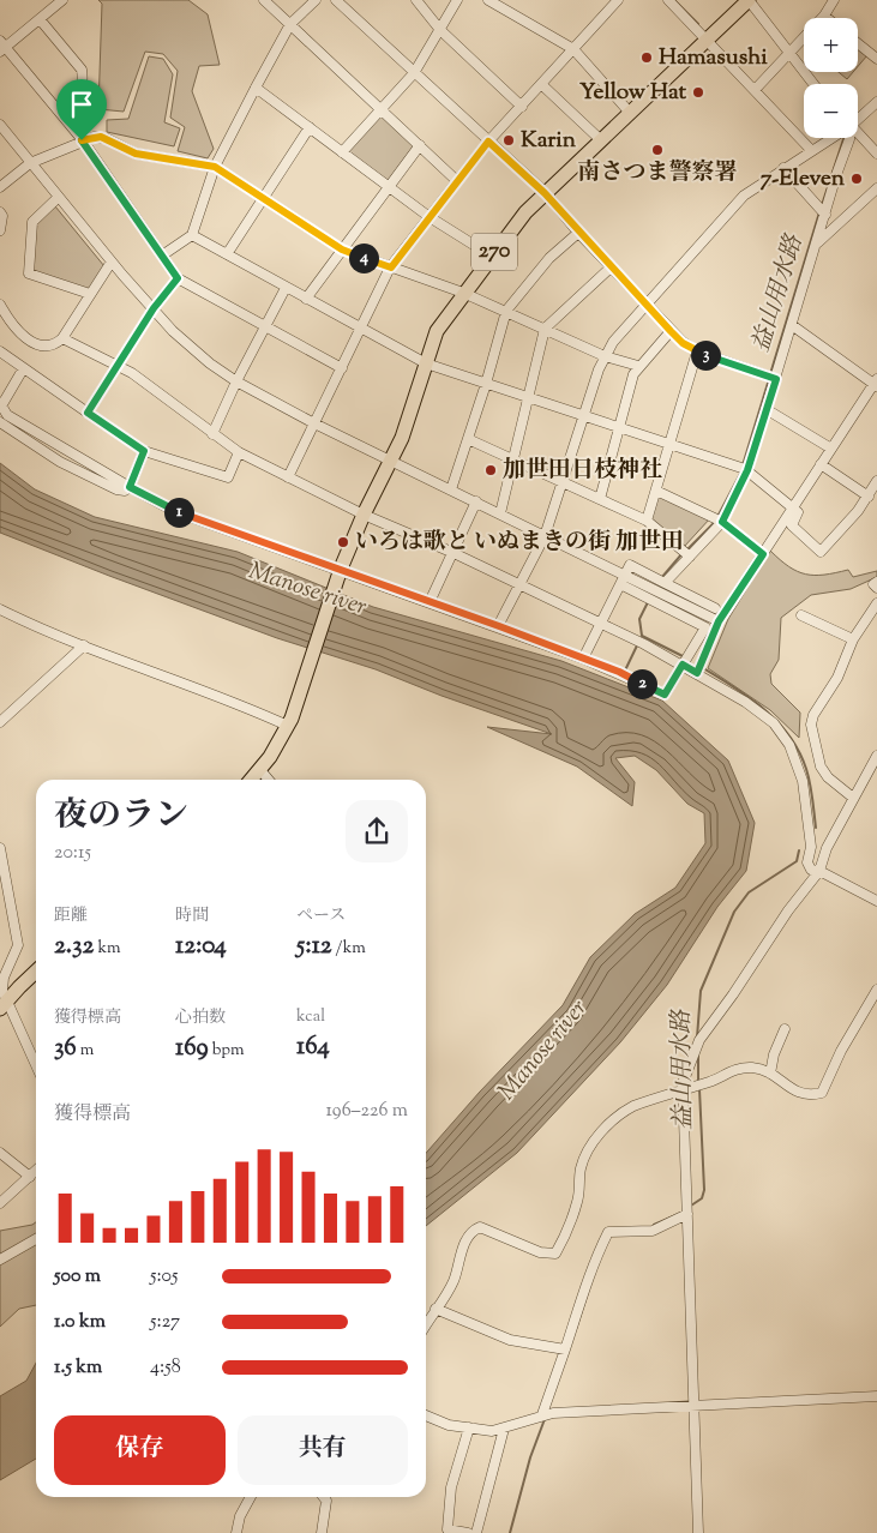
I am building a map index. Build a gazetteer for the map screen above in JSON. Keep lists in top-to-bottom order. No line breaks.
{"streets":{"highway":["270"]},"water":["益山用水路","Manose river"],"places":["Hamasushi","Yellow Hat","Karin","南さつま警察署","7-Eleven","加世田日枝神社","いろは歌と いぬまきの街 加世田"],"page":{"map_buttons":["+","−"],"pins":["4","3","1","2"],"heading":["夜のラン","20:15"],"stats":[["距離","2.32 km"],["時間","12:04"],["ペース","5:12 /km"],["獲得標高","36 m"],["心拍数","169 bpm"],["kcal","164"]],"chart":["獲得標高","196–226 m"],"list":[{"name":"500 m","note":"5:05"},{"name":"1.0 km","note":"5:27"},{"name":"1.5 km","note":"4:58"}],"buttons":["保存","共有"]}}
